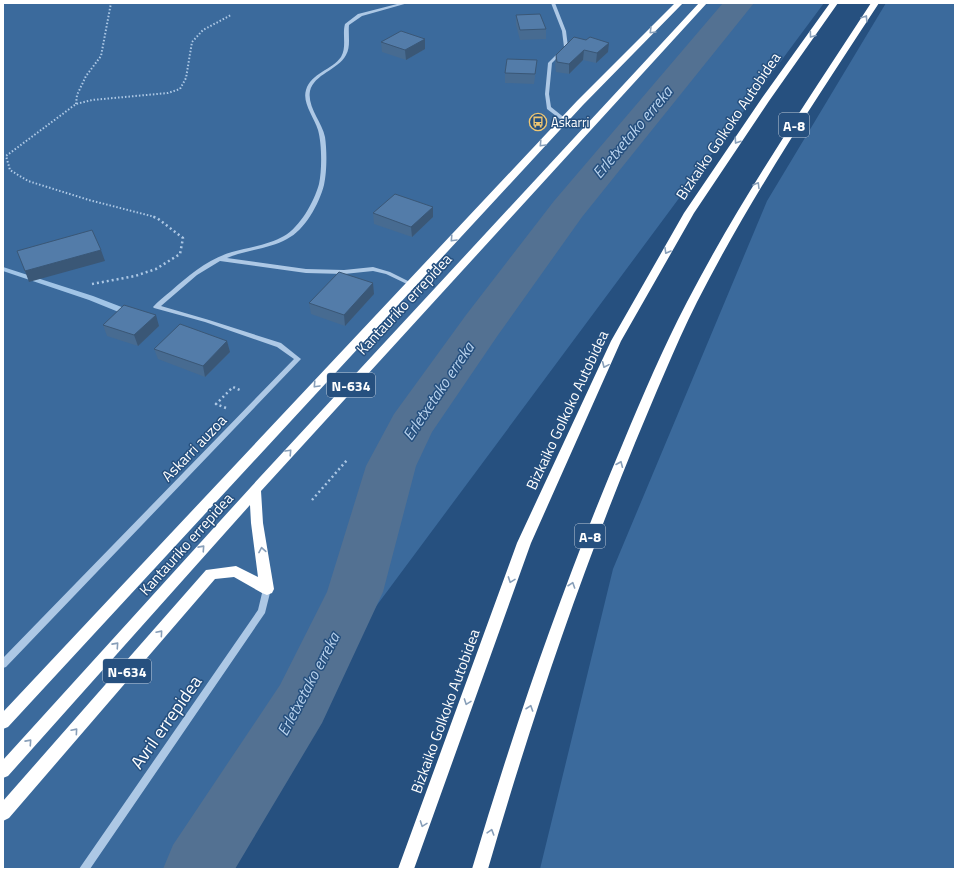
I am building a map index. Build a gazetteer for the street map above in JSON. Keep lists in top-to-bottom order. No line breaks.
{"streets":{"highway":["A-8","Bizkaiko Golkoko Autobidea","Kantauriko errepidea","N-634"],"street":["Askarri auzoa","Avril errepidea"]},"crossings":[["N-634","Avril errepidea"]],"water":["Erletxetako erreka"],"places":{"bus stop":["Askarri"]}}
